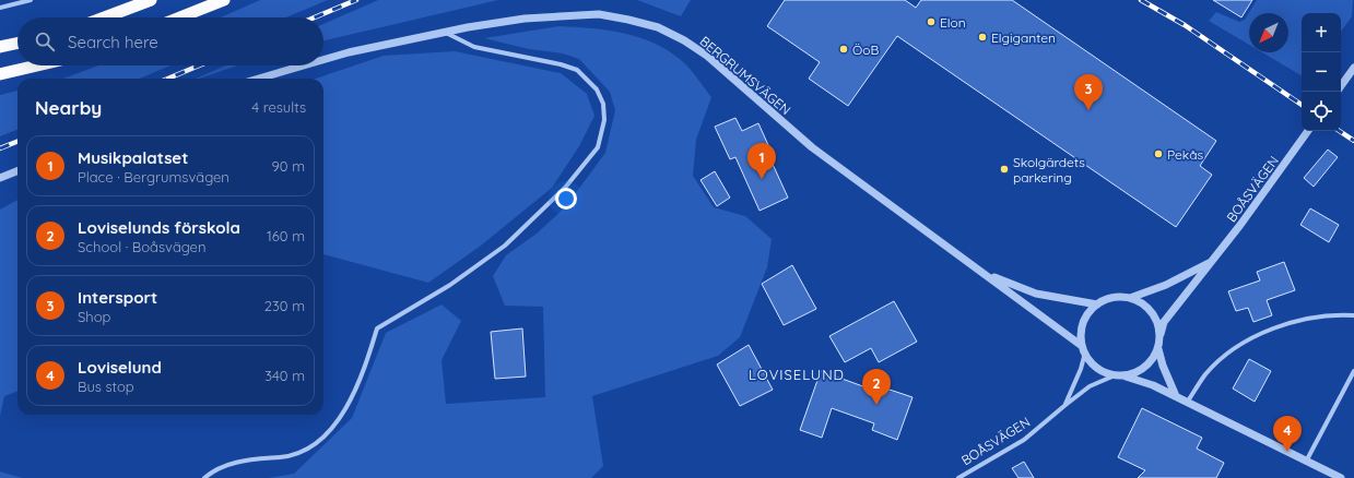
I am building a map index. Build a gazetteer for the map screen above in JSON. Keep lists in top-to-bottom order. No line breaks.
{"streets":{"street":["BERGRUMSVÄGEN","BOÅSVÄGEN"]},"crossings":[["BERGRUMSVÄGEN","BOÅSVÄGEN"]],"districts":["LOVISELUND"],"places":["Elon","Elgiganten","ÖoB","Pekås","Skolgärdets parkering"],"north":"bottom left","page":{"map_buttons":["+","−"],"search":"Search here","pins":["3","1","2","4"],"heading":["Nearby","4 results"],"list":[{"mark":"1","name":"Musikpalatset","note":"Place · Bergrumsvägen","value":"90 m"},{"mark":"2","name":"Loviselunds förskola","note":"School · Boåsvägen","value":"160 m"},{"mark":"3","name":"Intersport","note":"Shop","value":"230 m"},{"mark":"4","name":"Loviselund","note":"Bus stop","value":"340 m"}]}}
